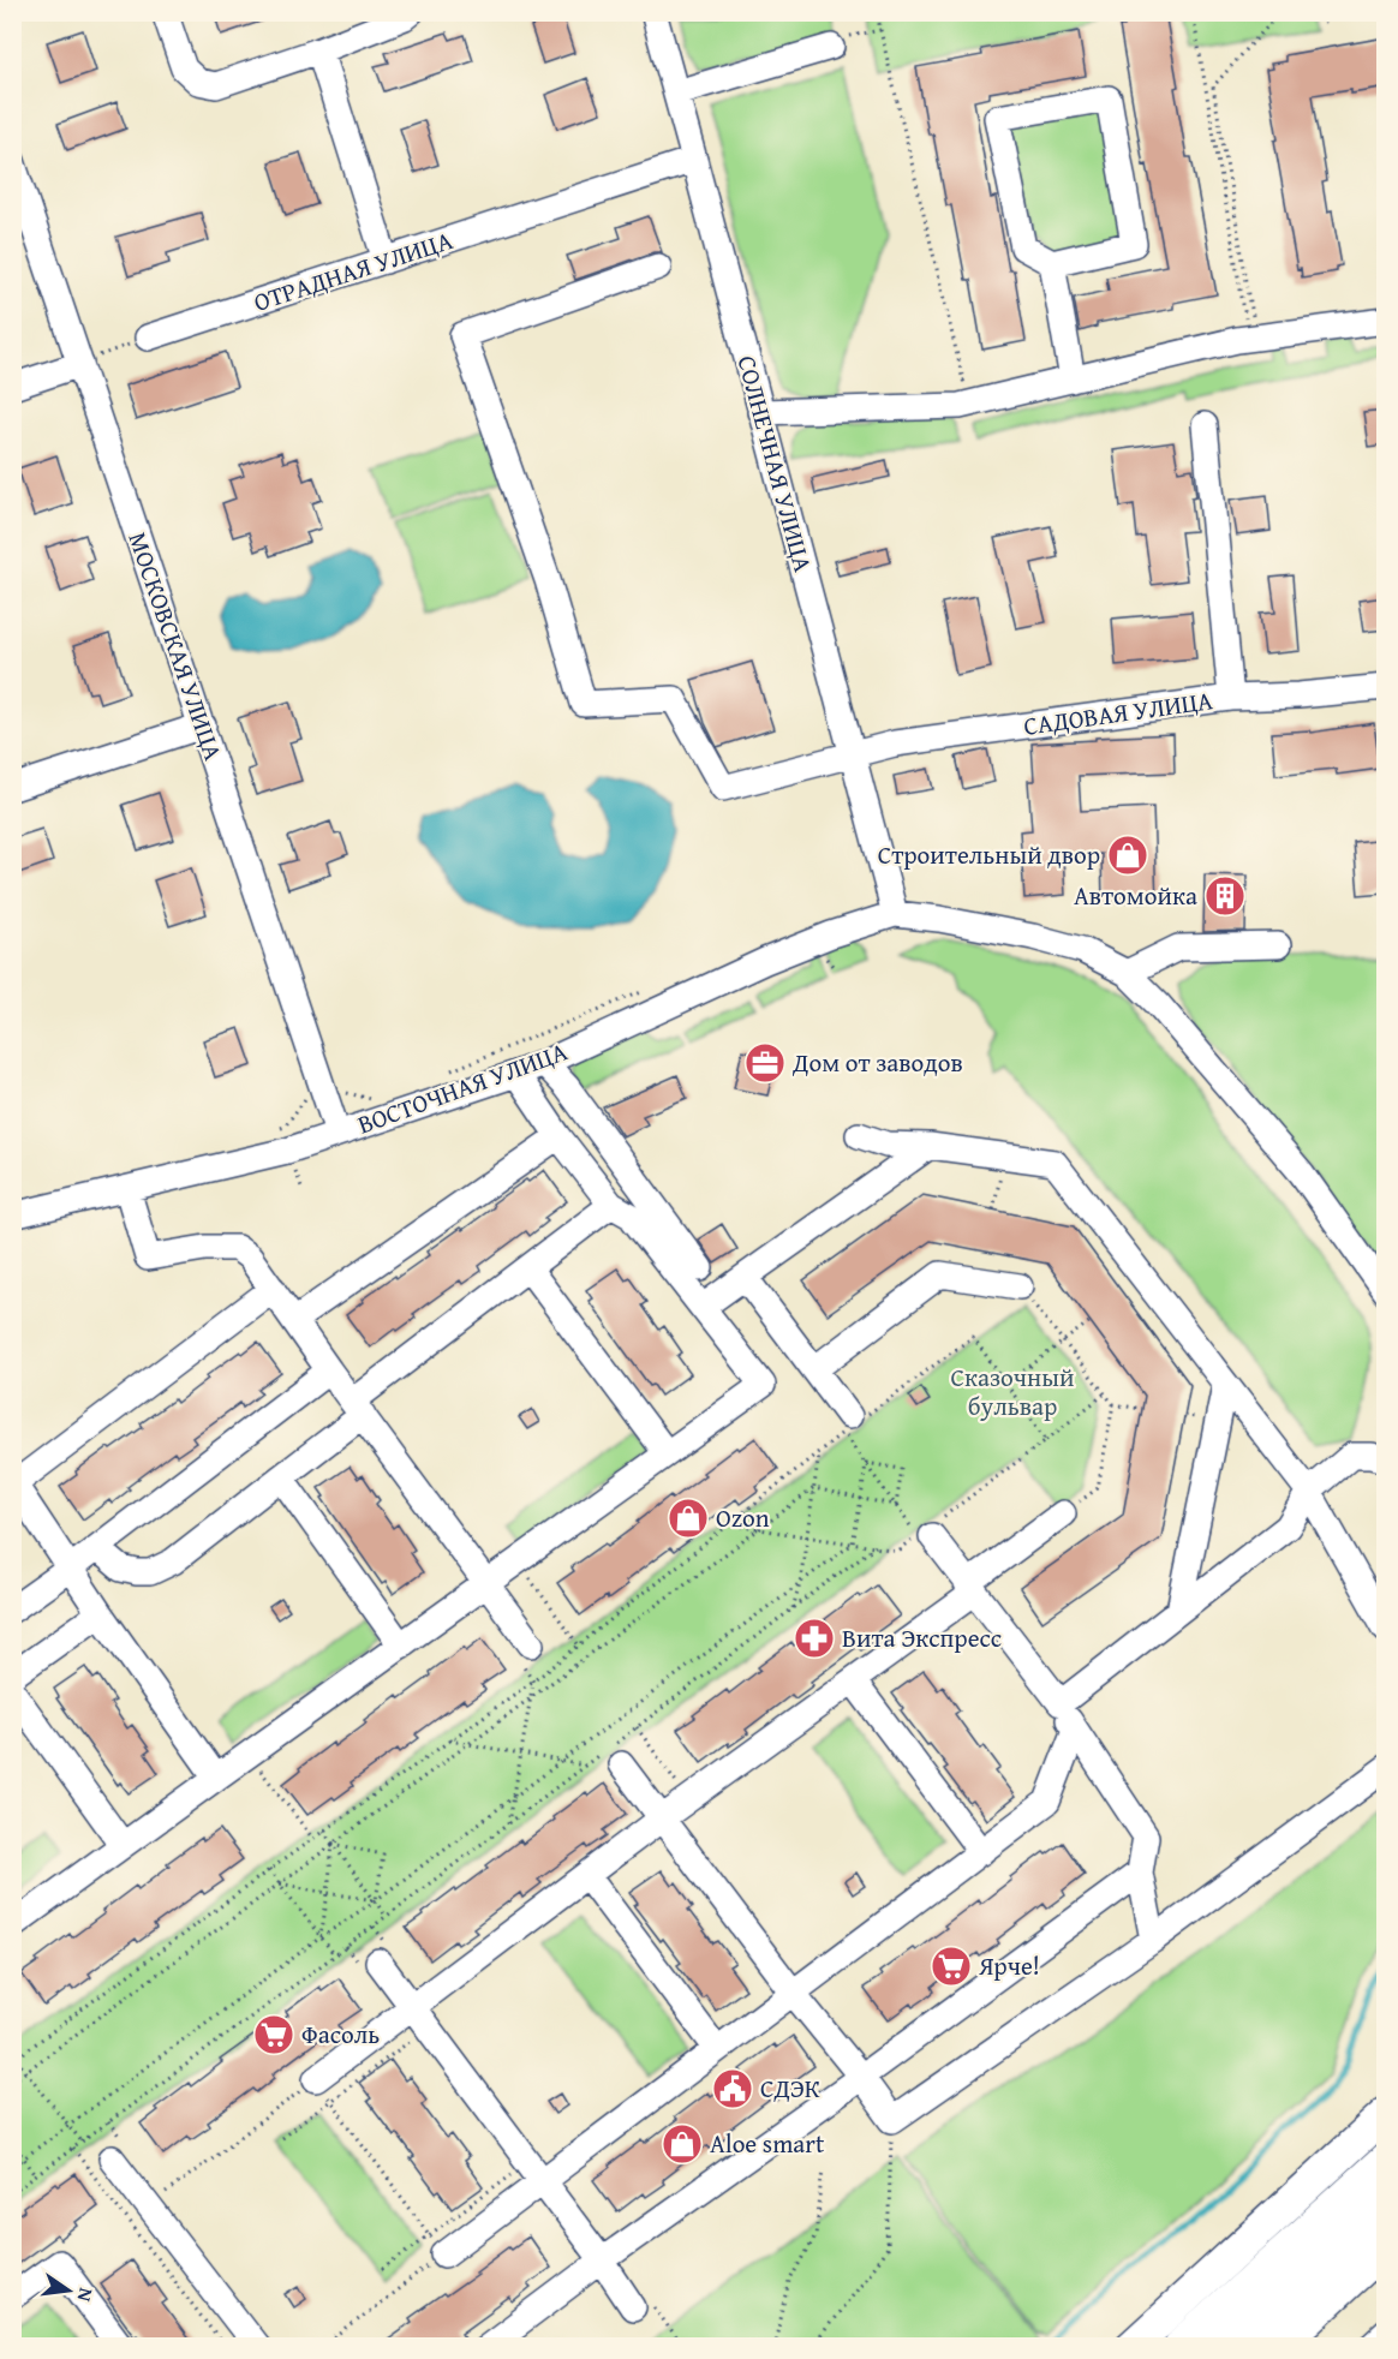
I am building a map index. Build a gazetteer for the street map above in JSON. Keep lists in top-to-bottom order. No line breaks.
{"streets":{"street":["ОТРАДНАЯ УЛИЦА","СОЛНЕЧНАЯ УЛИЦА","МОСКОВСКАЯ УЛИЦА","САДОВАЯ УЛИЦА","ВОСТОЧНАЯ УЛИЦА"]},"crossings":[["ОТРАДНАЯ УЛИЦА","СОЛНЕЧНАЯ УЛИЦА"],["СОЛНЕЧНАЯ УЛИЦА","САДОВАЯ УЛИЦА"],["СОЛНЕЧНАЯ УЛИЦА","ВОСТОЧНАЯ УЛИЦА"],["МОСКОВСКАЯ УЛИЦА","ВОСТОЧНАЯ УЛИЦА"]],"parks":["Сказочный бульвар"],"places":{"shop":["Строительный двор","Ozon","Aloe smart"],"building":["Автомойка"],"office":["Дом от заводов"],"pharmacy":["Вита Экспресс"],"supermarket":["Ярче!","Фасоль"],"public building":["СДЭК"]},"north":"right"}
